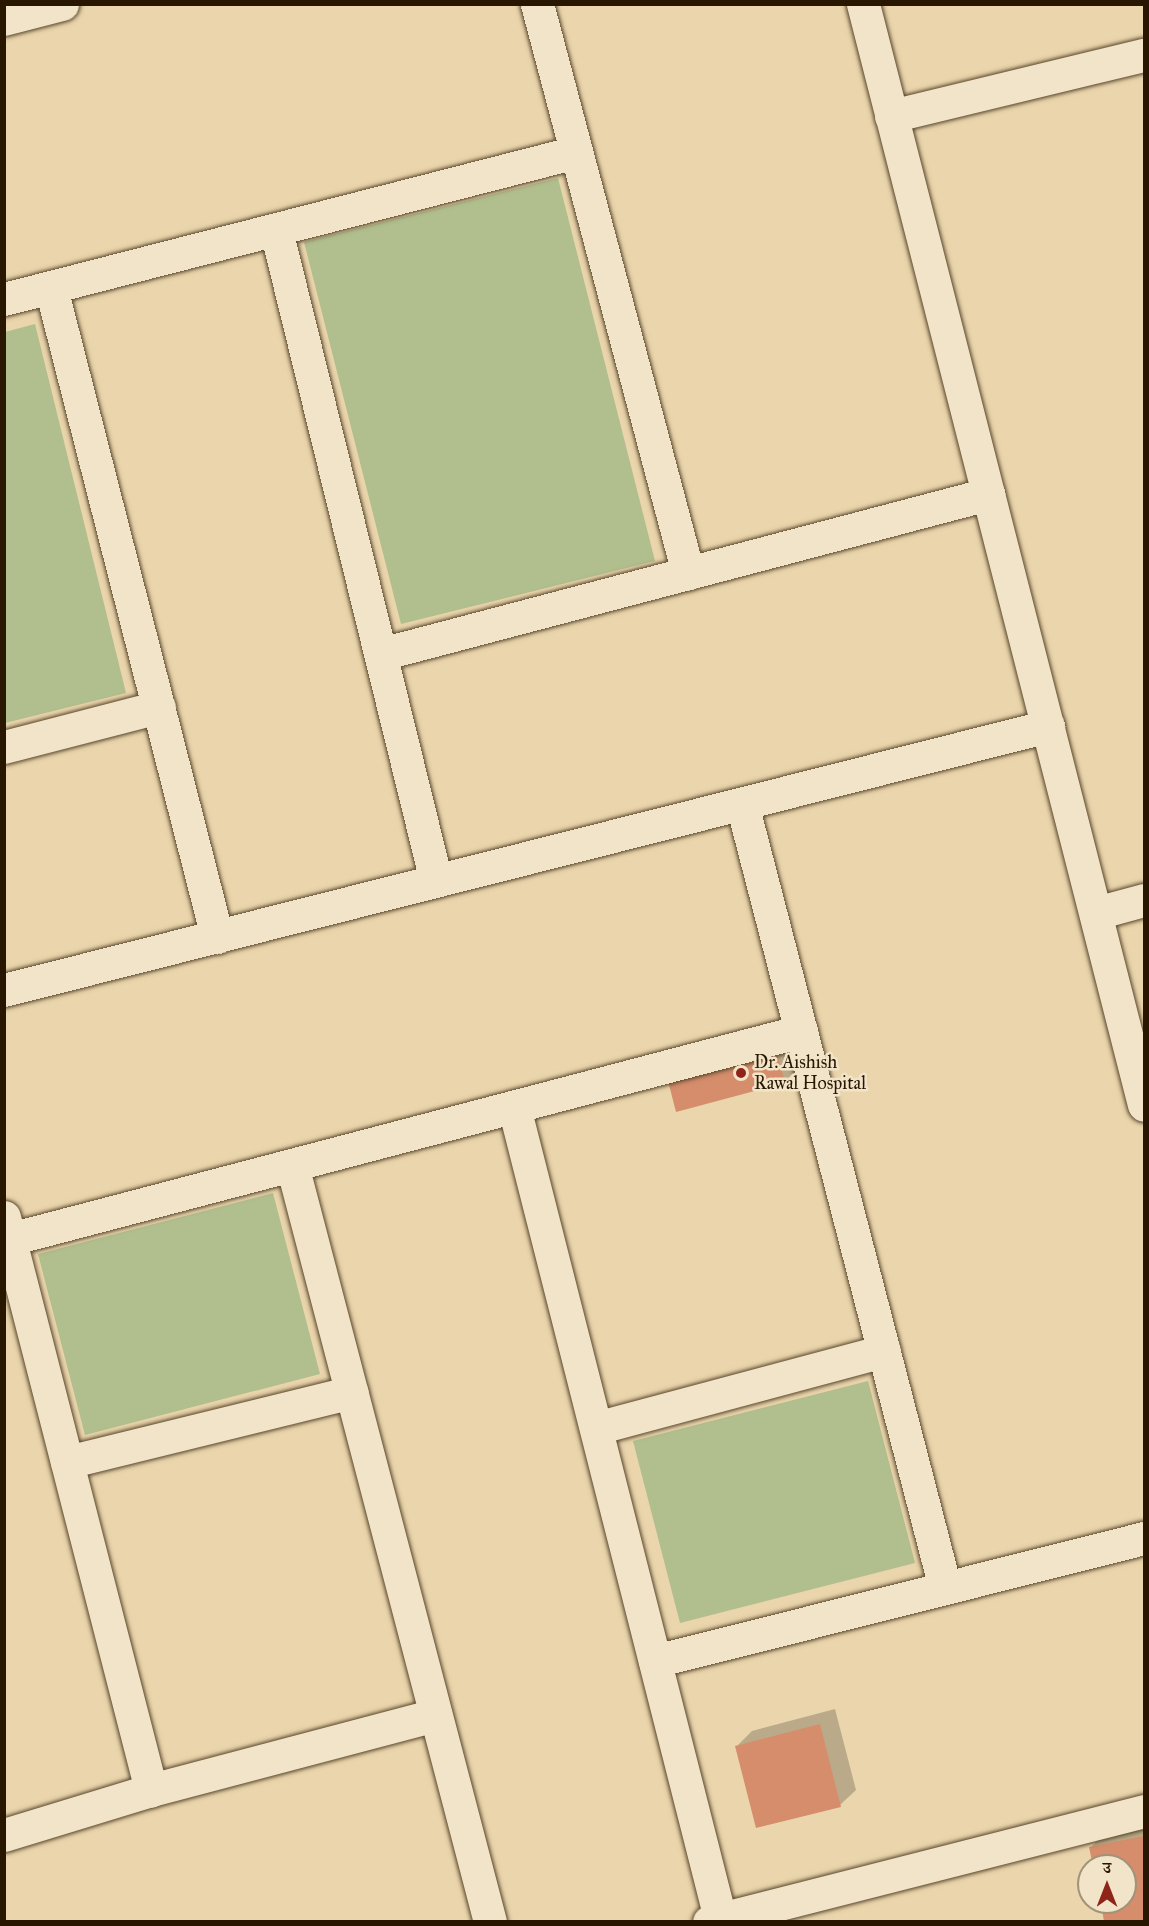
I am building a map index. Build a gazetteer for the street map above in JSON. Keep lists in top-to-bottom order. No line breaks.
{"places":["Dr. Aishish Rawal Hospital"],"north":"top"}
